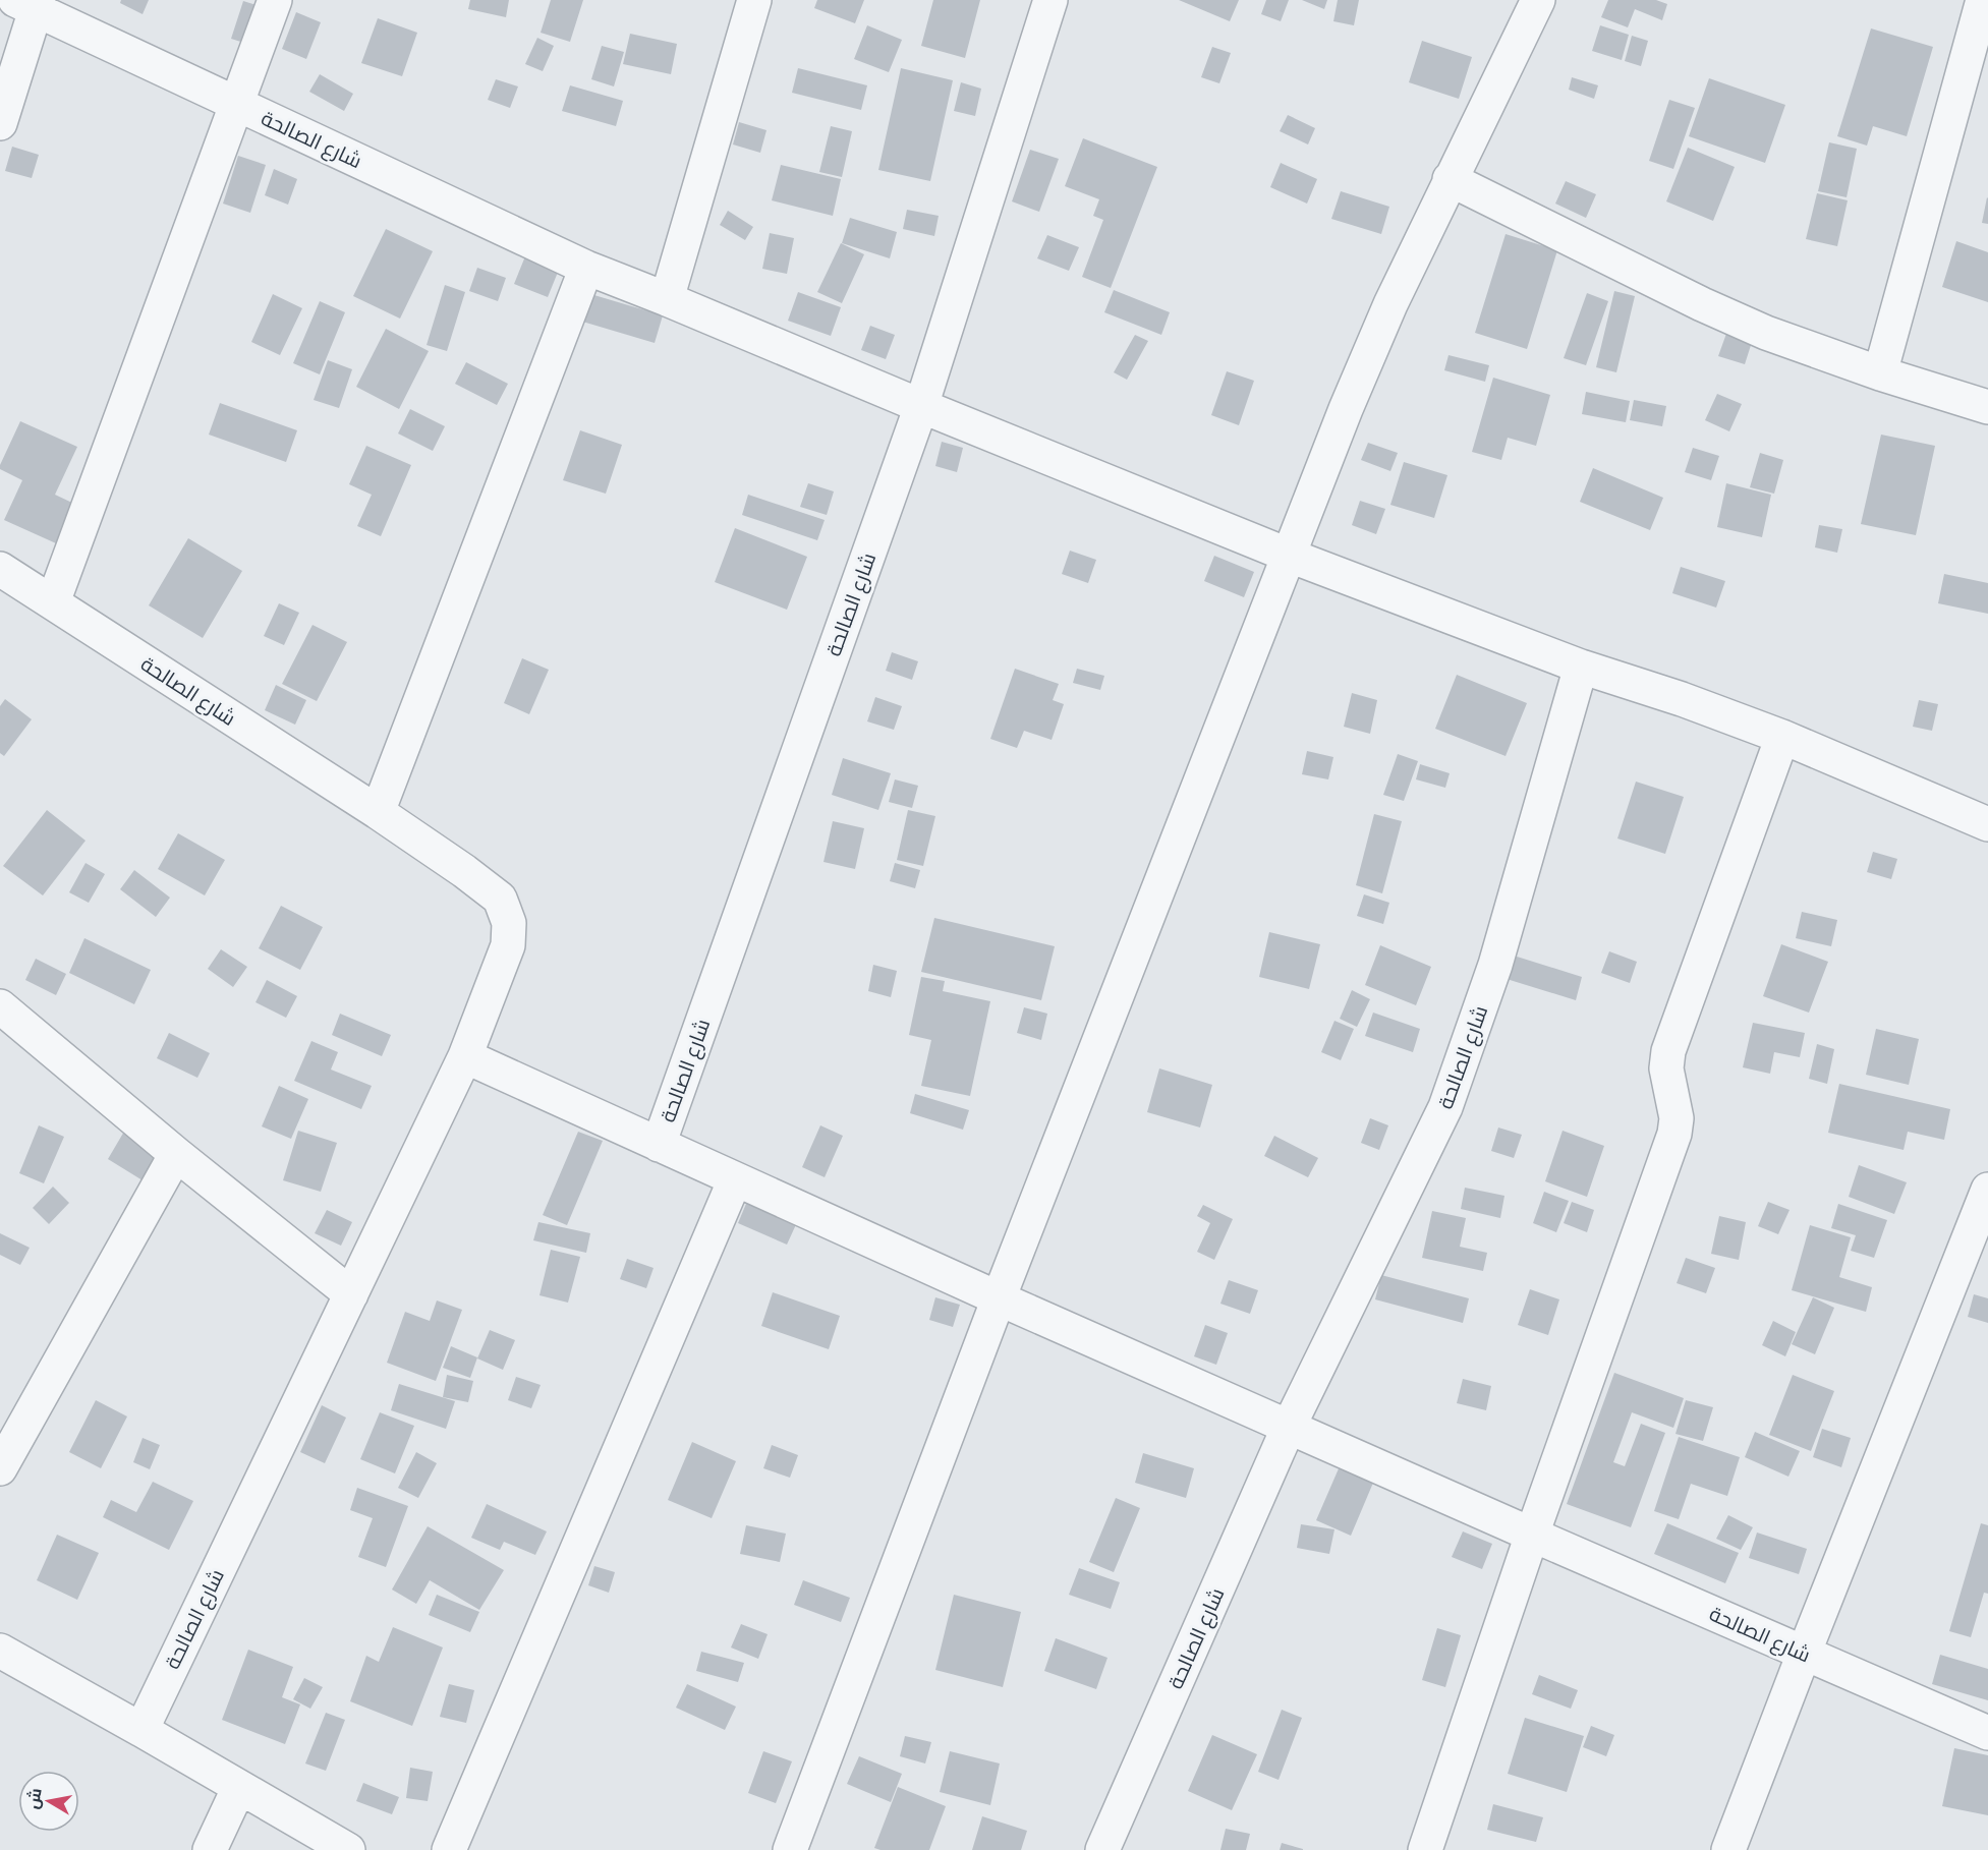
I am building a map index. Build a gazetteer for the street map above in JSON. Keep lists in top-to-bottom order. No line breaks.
{"streets":{"street":["شارع الصالحة"]},"north":"left"}
